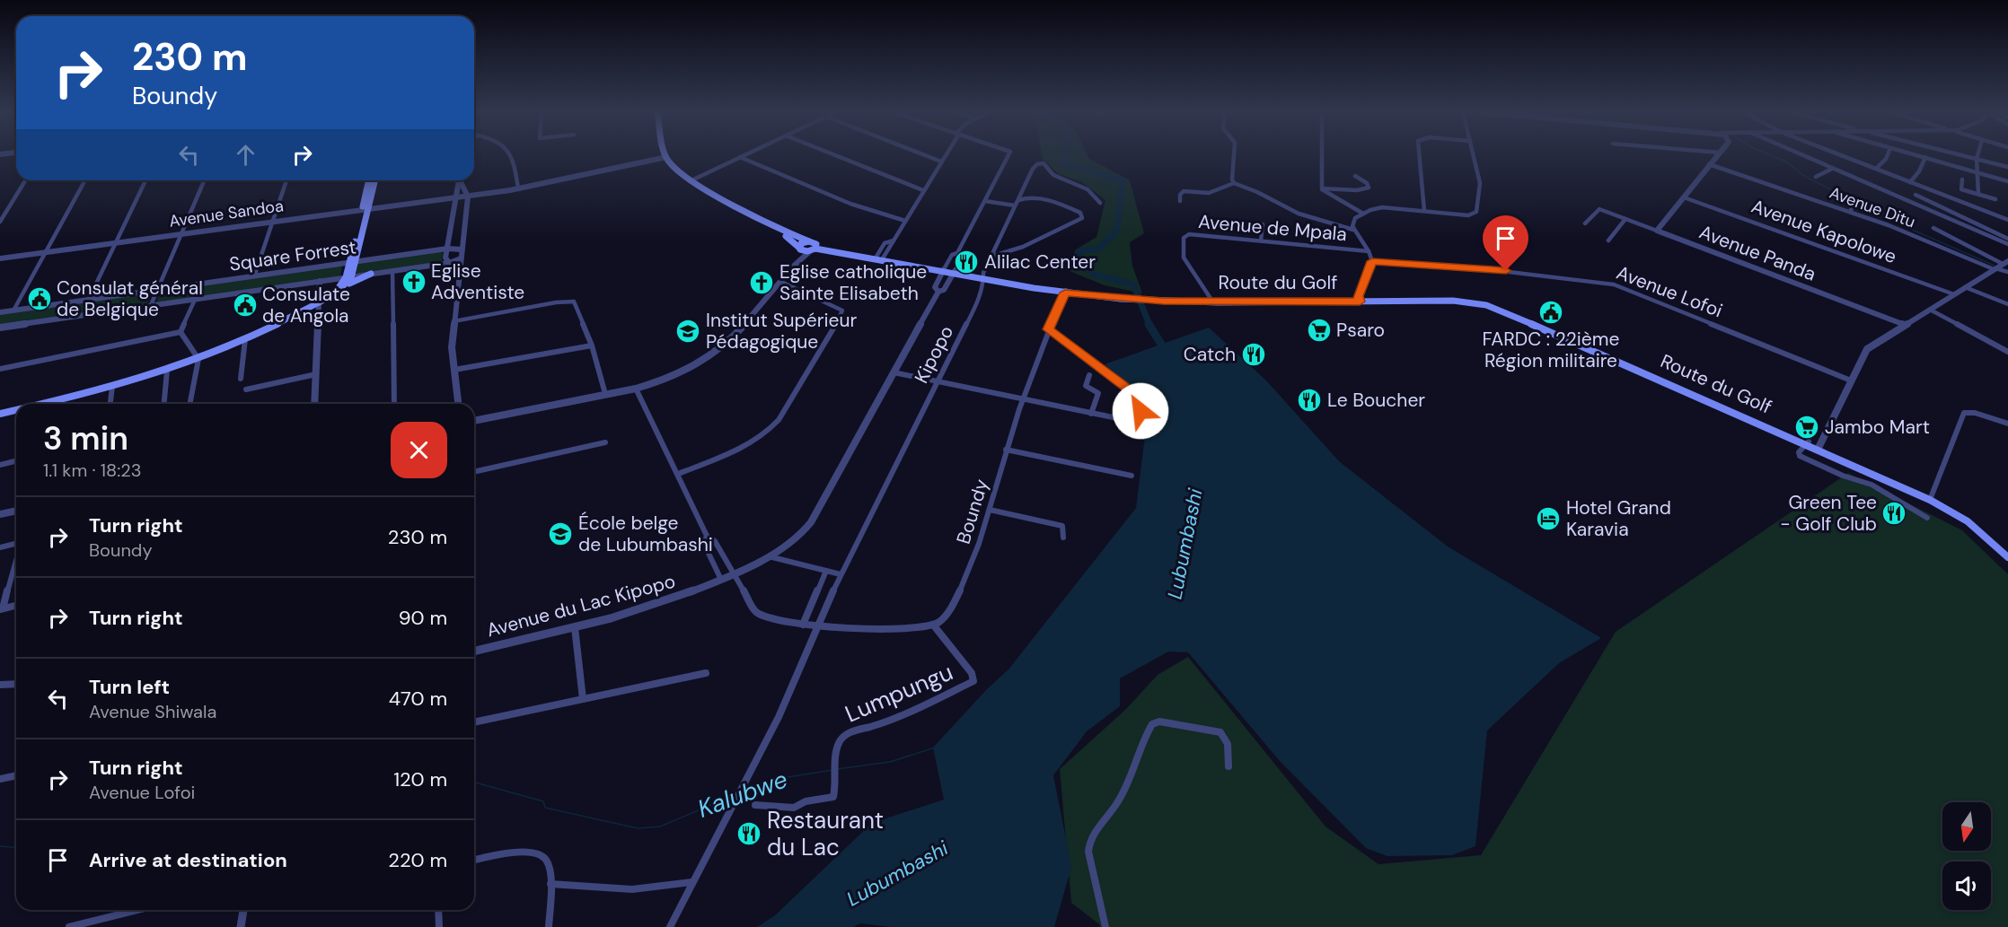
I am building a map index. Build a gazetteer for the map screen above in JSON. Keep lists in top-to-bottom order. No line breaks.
{"streets":{"street":["Avenue Ditu","Avenue Sandoa","Avenue de Mpala","Avenue Kapolowe","Avenue Panda","Square Forrest","Avenue Lofoi","Kipopo","Boundy","Avenue du Lac Kipopo","Lumpungu"]},"crossings":[["Boundy","Lumpungu"]],"water":["Lubumbashi","Kalubwe"],"places":{"restaurant":["Alilac Center","Catch","Le Boucher","Green Tee - Golf Club","Restaurant du Lac"],"church":["Eglise Adventiste","Eglise catholique Sainte Elisabeth"],"public building":["Consulat général de Belgique","Consulate de Angola","FARDC : 22ième Région militaire"],"supermarket":["Psaro","Jambo Mart"],"school or university":["Institut Supérieur Pédagogique","École belge de Lubumbashi"],"hotel":["Hotel Grand Karavia"]},"north":"bottom","page":{"turn":["230 m","Boundy"],"heading":["3 min","1.1 km · 18:23"],"list":[{"name":"Turn right","note":"Boundy","value":"230 m"},{"name":"Turn right","value":"90 m"},{"name":"Turn left","note":"Avenue Shiwala","value":"470 m"},{"name":"Turn right","note":"Avenue Lofoi","value":"120 m"},{"name":"Arrive at destination","value":"220 m"}]}}
